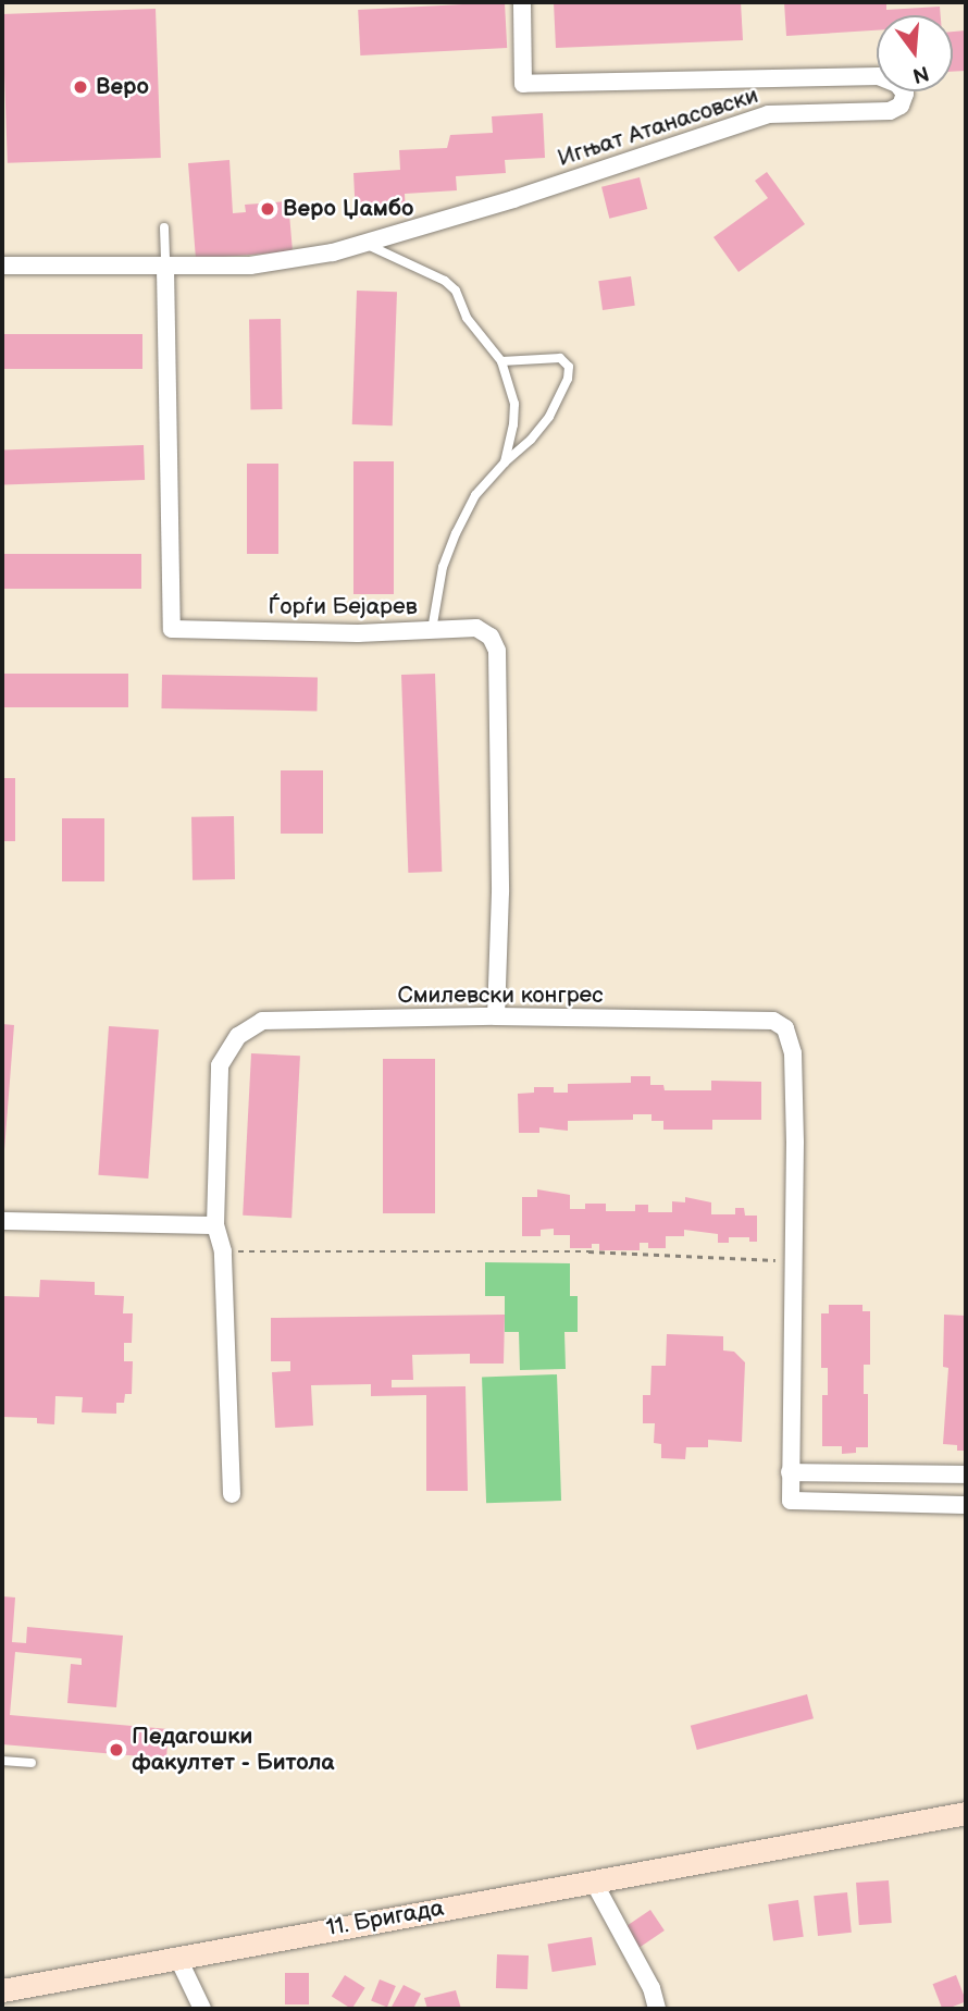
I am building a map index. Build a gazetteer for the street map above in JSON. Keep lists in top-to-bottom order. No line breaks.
{"streets":{"main road":["11. Бригада"],"street":["Игњат Атанасовски","Ѓорѓи Бејарев","Смилевски конгрес"]},"crossings":[["Игњат Атанасовски","Ѓорѓи Бејарев"],["Ѓорѓи Бејарев","Смилевски конгрес"]],"places":["Веро","Веро Џамбо","Педагошки факултет - Битола"],"north":"bottom"}
